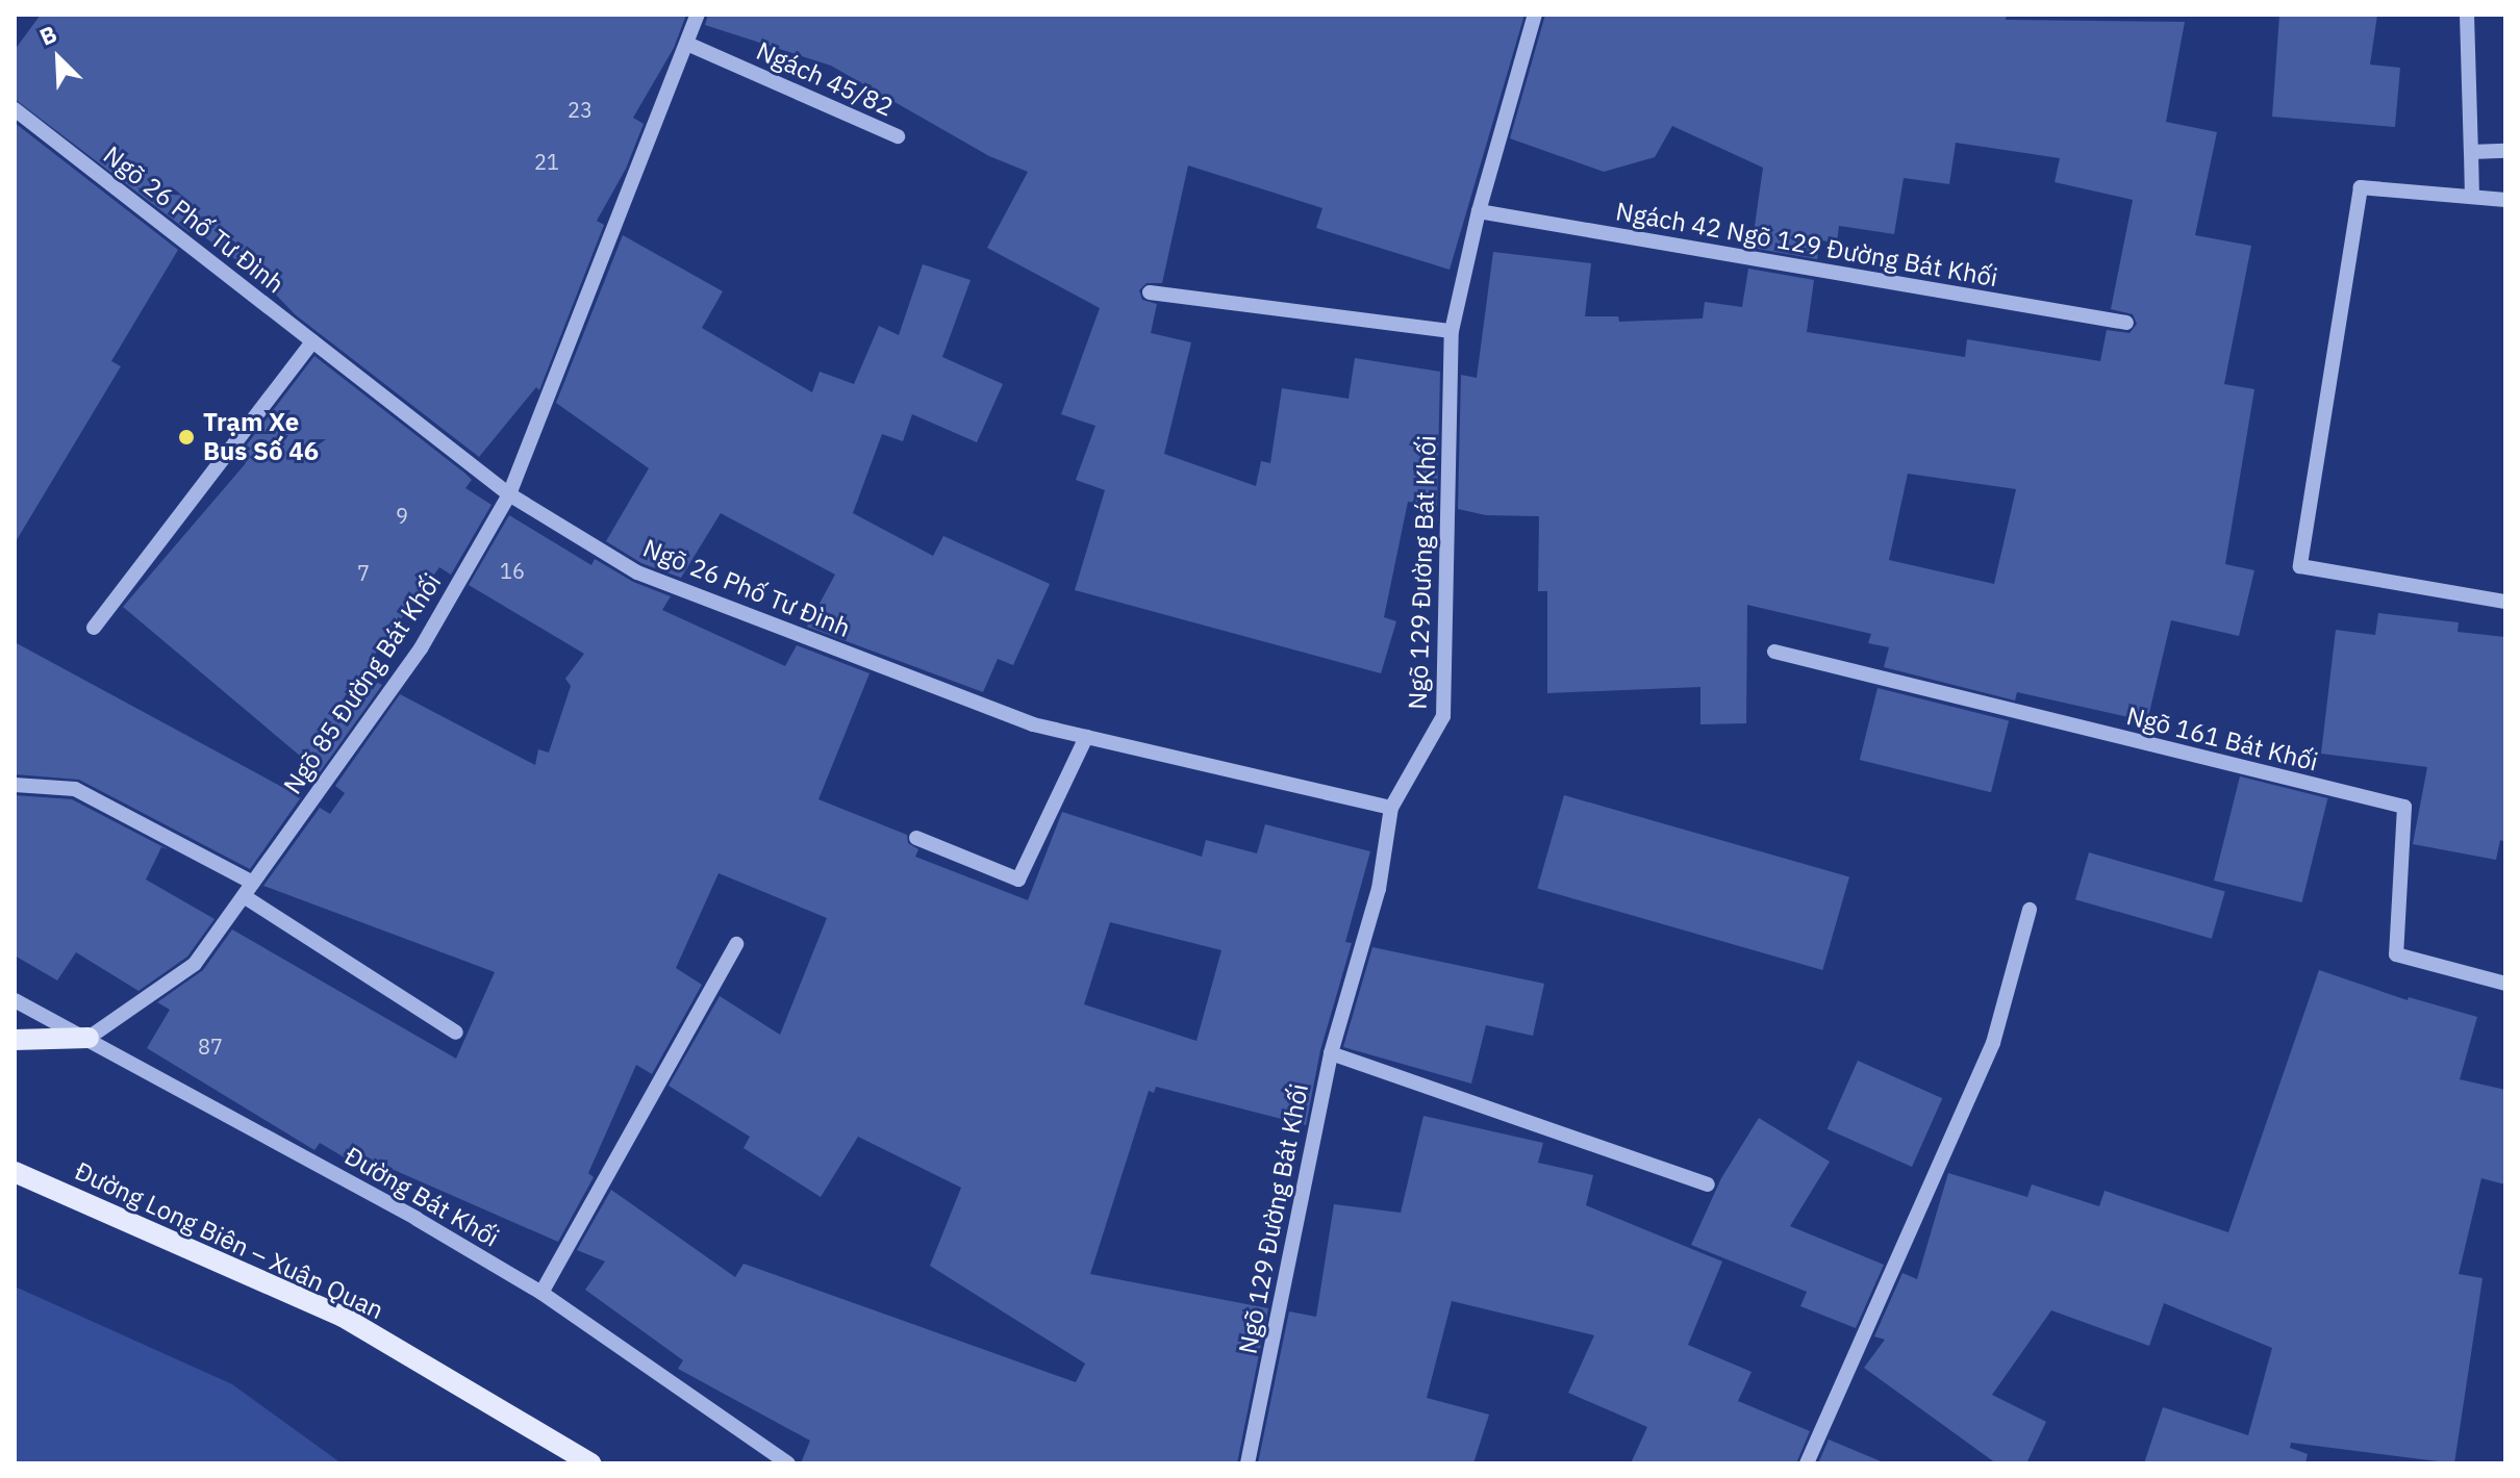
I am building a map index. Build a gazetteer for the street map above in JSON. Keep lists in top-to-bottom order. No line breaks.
{"streets":{"main road":["Đường Long Biên – Xuân Quan"],"street":["Ngách 45/82","Ngõ 26 Phố Tư Đình","Ngách 42 Ngõ 129 Đường Bát Khối","Ngõ 129 Đường Bát Khối","Ngõ 85 Đường Bát Khối","Ngõ 161 Bát Khối","Đường Bát Khối"]},"crossings":[["Ngách 45/82","Ngõ 85 Đường Bát Khối"],["Ngõ 26 Phố Tư Đình","Ngõ 129 Đường Bát Khối"],["Ngõ 26 Phố Tư Đình","Ngõ 85 Đường Bát Khối"],["Ngách 42 Ngõ 129 Đường Bát Khối","Ngõ 129 Đường Bát Khối"],["Ngõ 85 Đường Bát Khối","Đường Bát Khối"]],"places":["Trạm Xe Bus Số 46"],"house_numbers":["23","21","9","16","7","87"],"north":"top left"}
